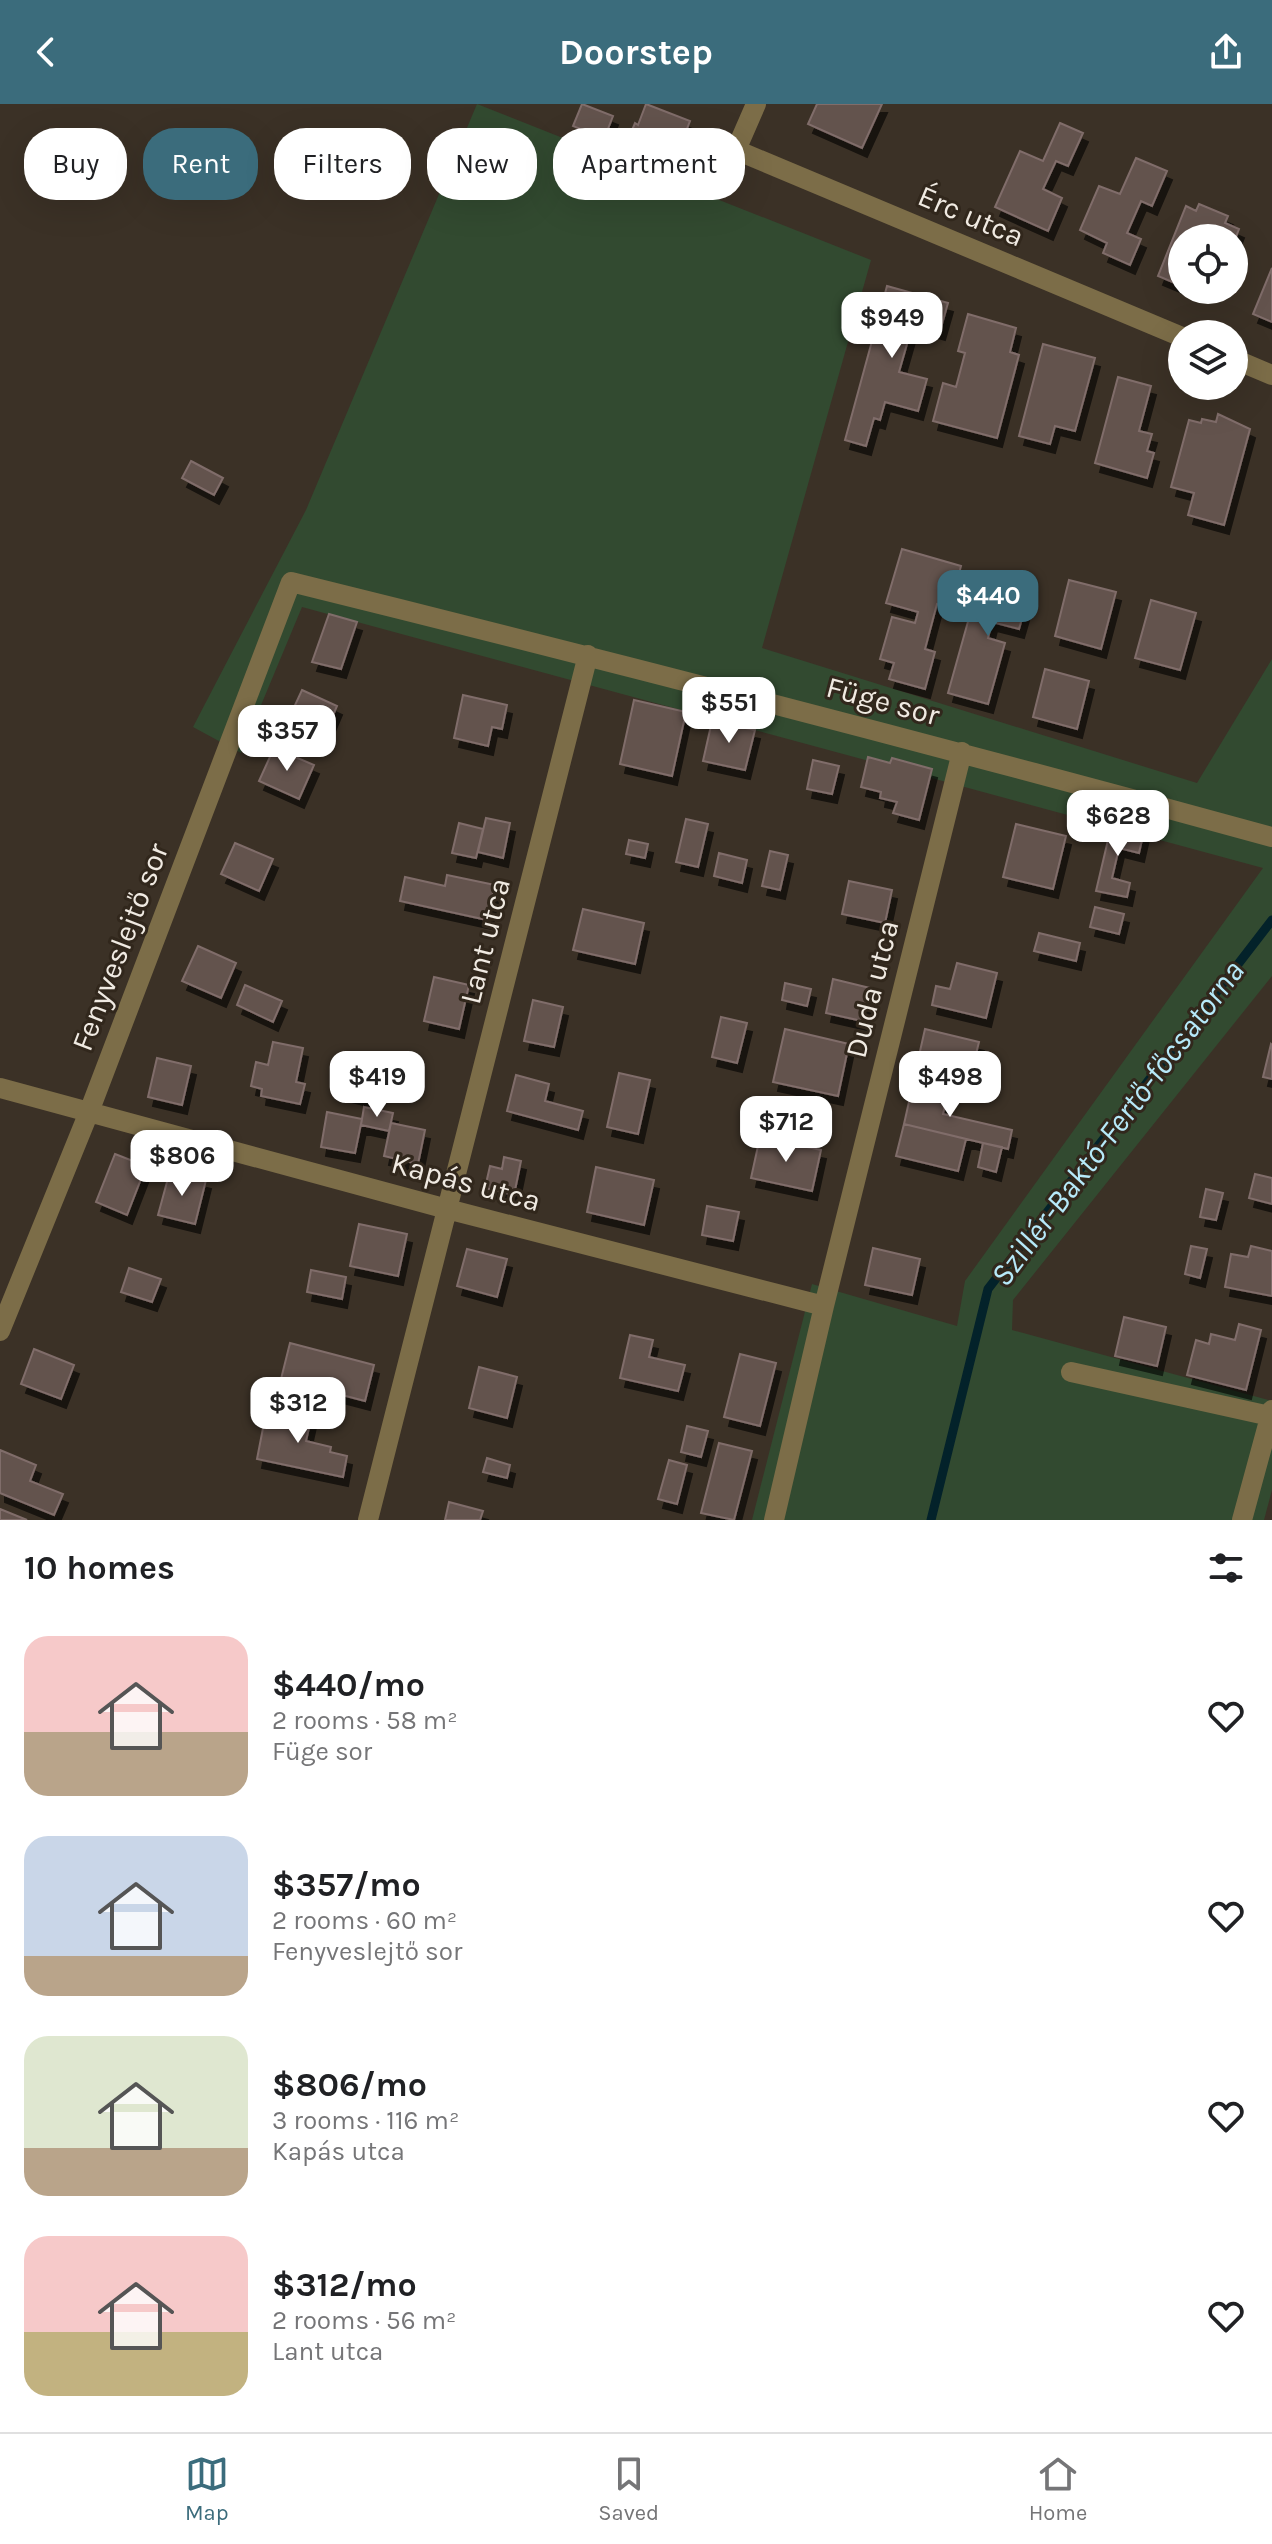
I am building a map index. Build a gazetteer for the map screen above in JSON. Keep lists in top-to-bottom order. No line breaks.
{"streets":{"street":["Érc utca","Füge sor","Lant utca","Fenyveslejtő sor","Duda utca","Kapás utca"]},"crossings":[["Füge sor","Lant utca"],["Füge sor","Fenyveslejtő sor"],["Füge sor","Duda utca"],["Lant utca","Kapás utca"],["Fenyveslejtő sor","Kapás utca"],["Duda utca","Kapás utca"]],"water":["Szillér-Baktó-Fertő-főcsatorna"],"page":{"header":"Doorstep","chip":["Buy","Rent","Filters","New","Apartment"],"price":["$949","$440","$551","$357","$628","$419","$498","$712","$806","$312"],"heading":"10 homes","list":[{"name":"$440/mo","note":"2 rooms · 58 m² · Füge sor"},{"name":"$357/mo","note":"2 rooms · 60 m² · Fenyveslejtő sor"},{"name":"$806/mo","note":"3 rooms · 116 m² · Kapás utca"},{"name":"$312/mo","note":"2 rooms · 56 m² · Lant utca"}],"tabs":["Map","Saved","Home"]}}
